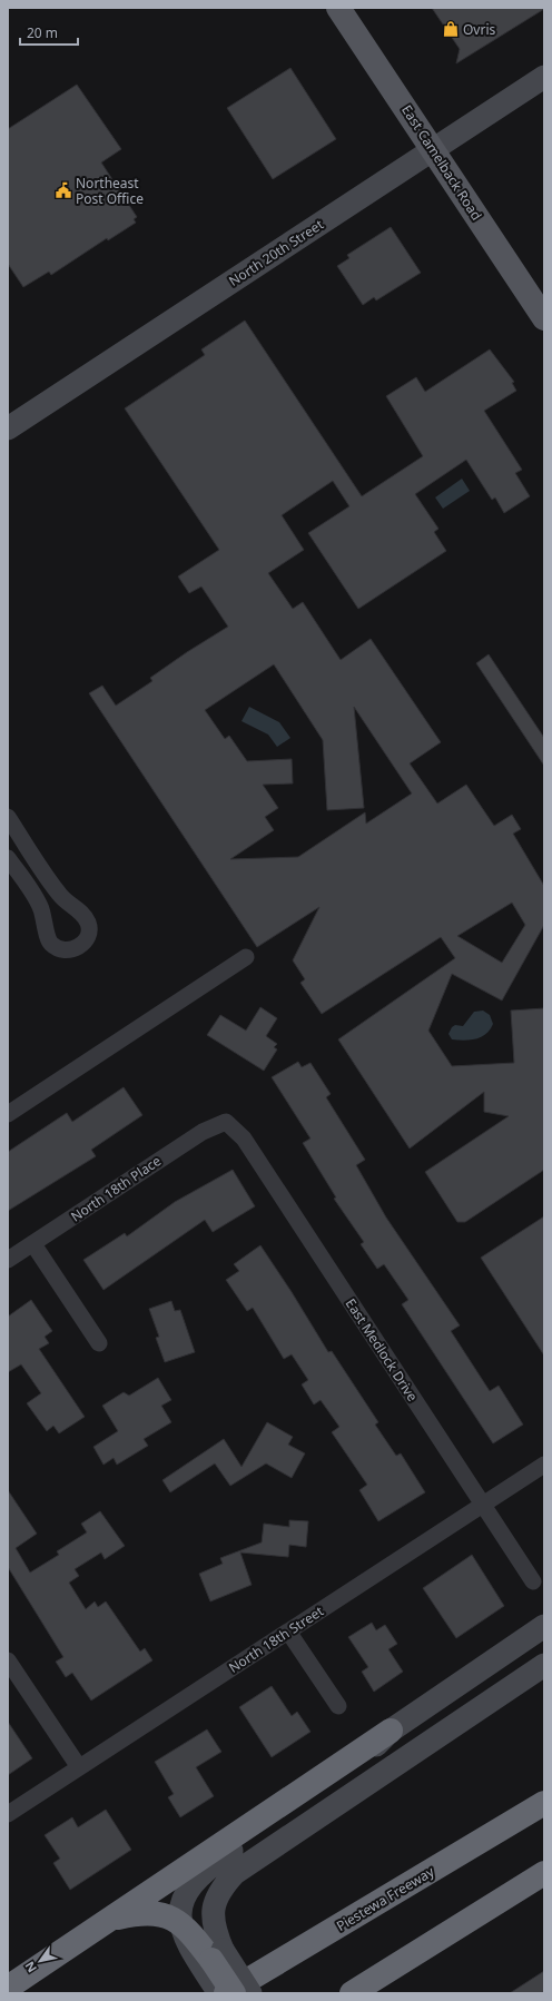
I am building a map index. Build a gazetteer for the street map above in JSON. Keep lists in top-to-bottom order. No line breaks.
{"streets":{"highway":["Piestewa Freeway"],"main road":["East Camelback Road","North 20th Street"],"street":["North 18th Place","East Medlock Drive","North 18th Street"]},"crossings":[["East Camelback Road","North 20th Street"],["North 18th Place","East Medlock Drive"],["East Medlock Drive","North 18th Street"]],"places":{"shop":["Ovris"],"public building":["Northeast Post Office"]},"scale_bar":"20 m","north":"bottom left"}
